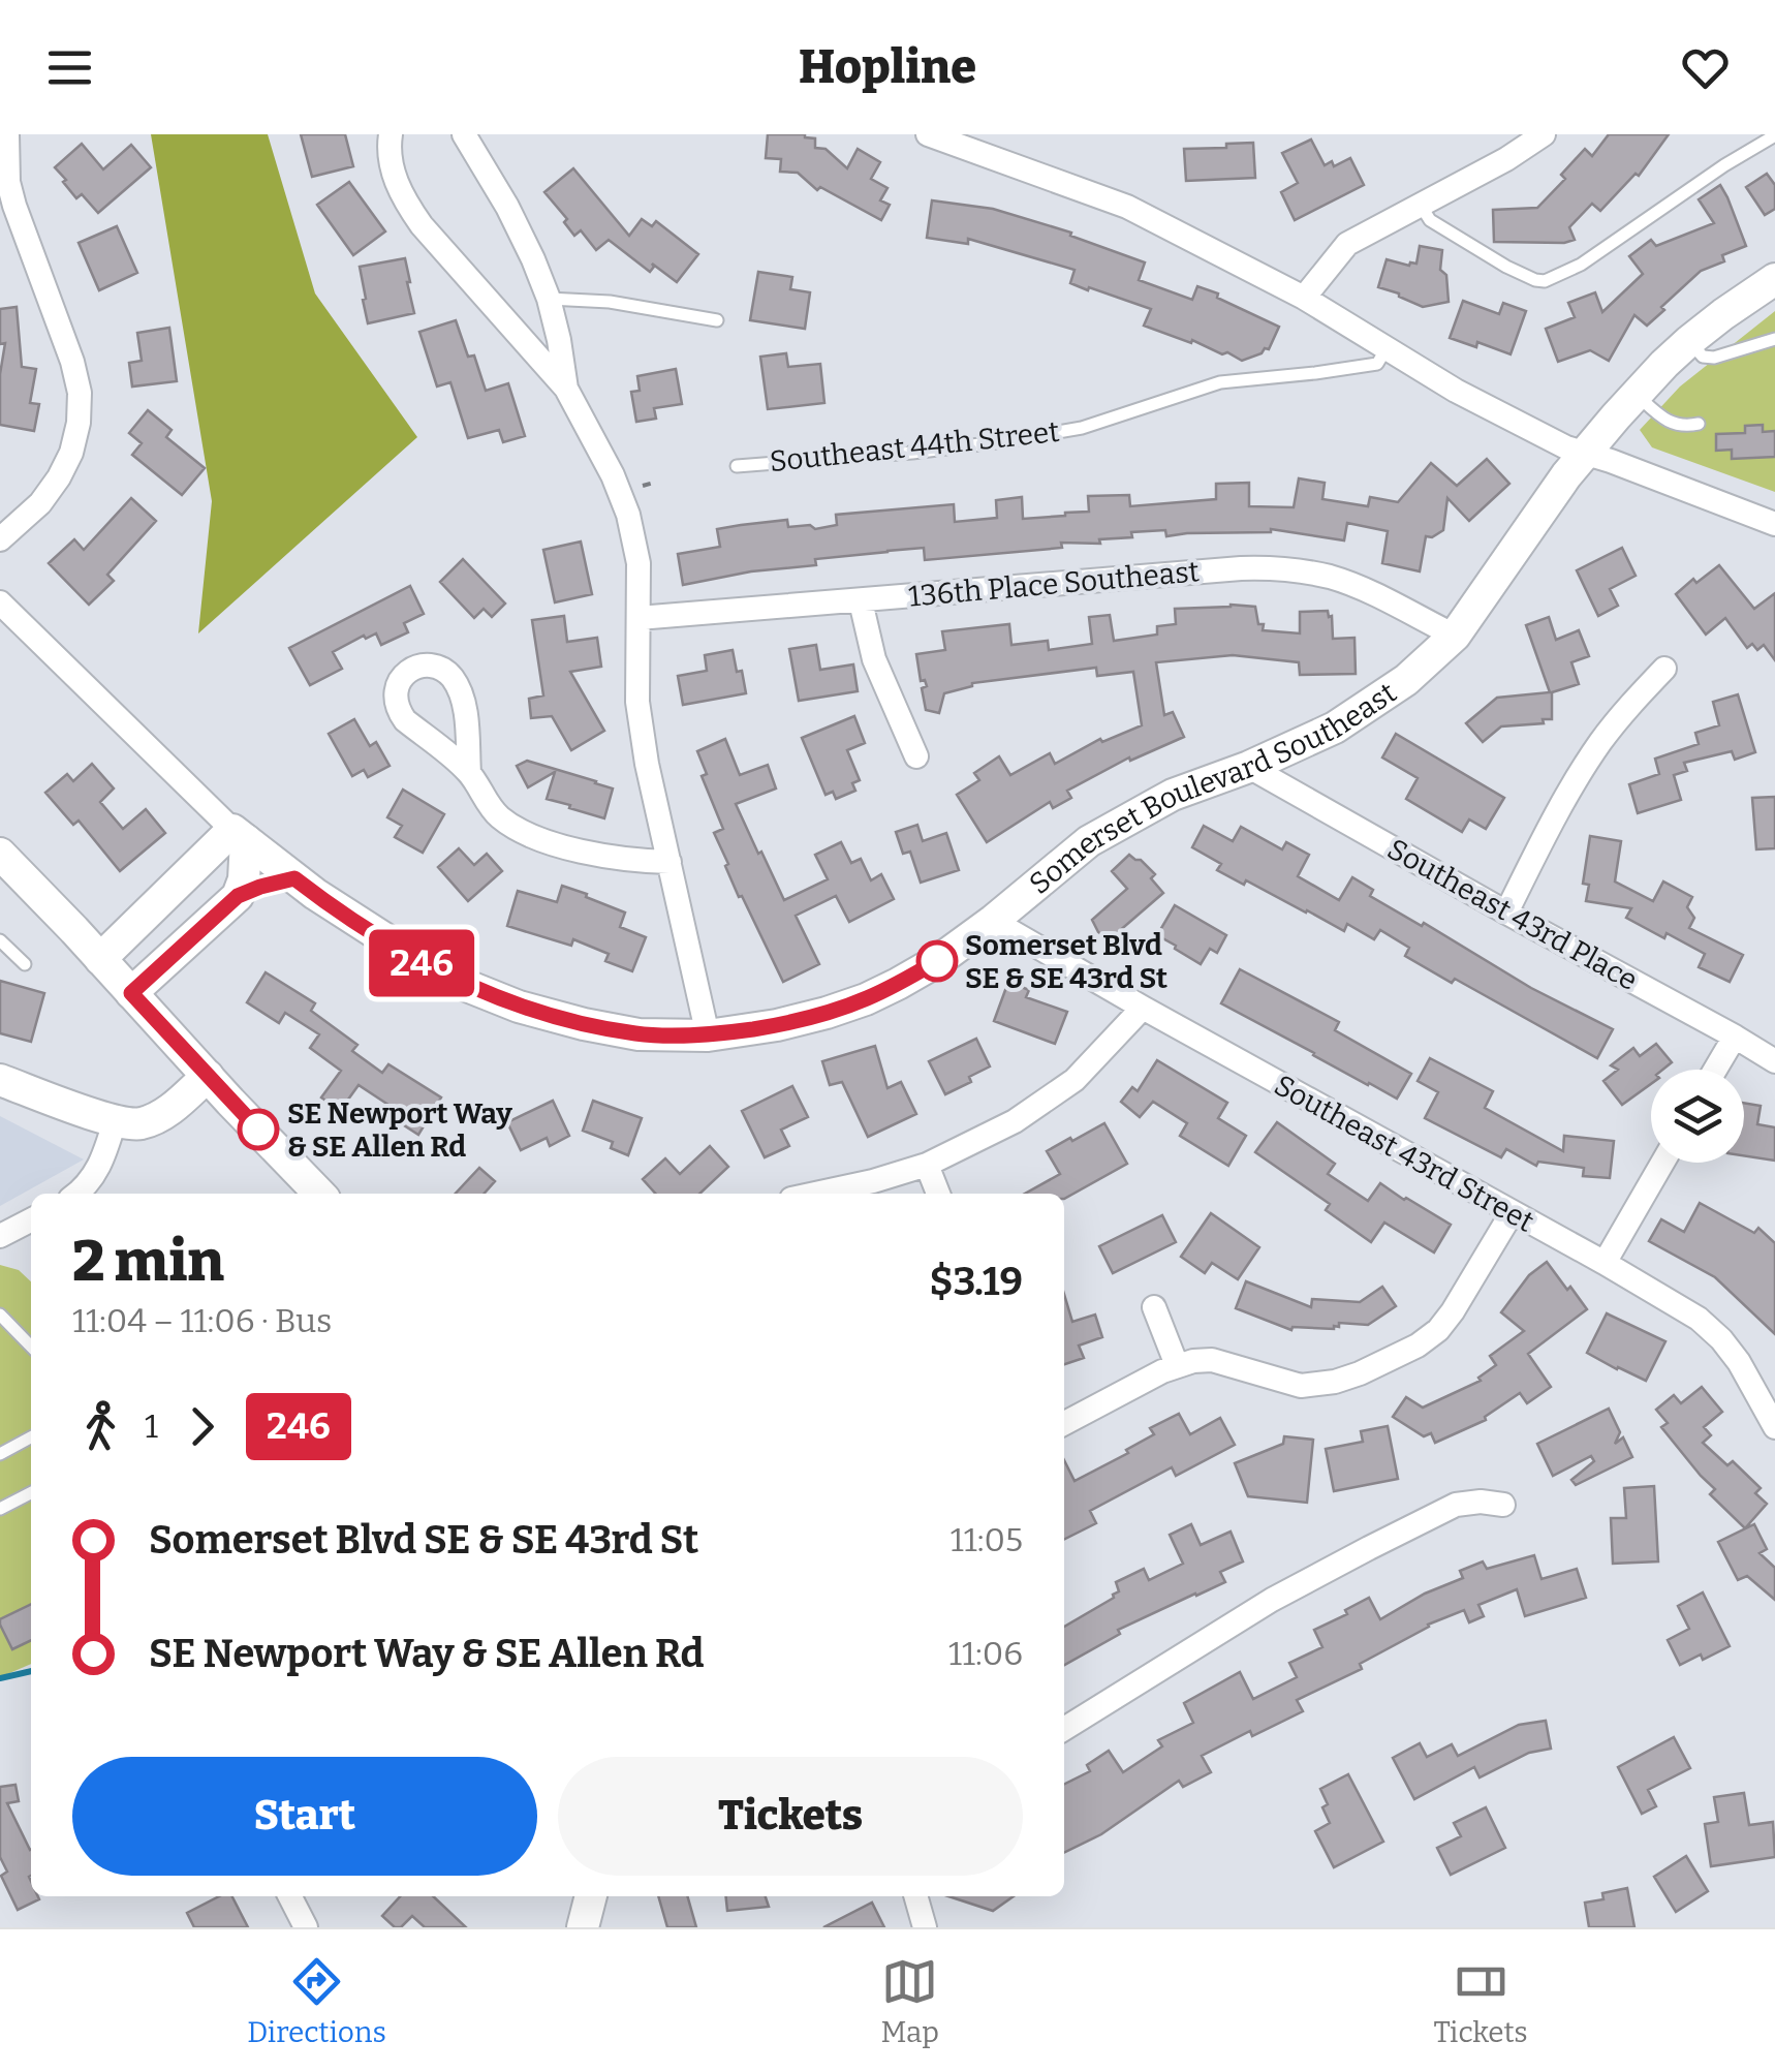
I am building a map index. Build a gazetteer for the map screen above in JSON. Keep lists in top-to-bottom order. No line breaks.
{"streets":{"street":["136th Place Southeast","Somerset Boulevard Southeast","Southeast 43rd Place","Southeast 43rd Street"],"lane":["Southeast 44th Street"]},"crossings":[["136th Place Southeast","Somerset Boulevard Southeast"],["Somerset Boulevard Southeast","Southeast 43rd Place"],["Somerset Boulevard Southeast","Southeast 43rd Street"]],"places":["Somerset Blvd SE & SE 43rd St","SE Newport Way & SE Allen Rd"],"lines":["bus line 246"],"page":{"header":"Hopline","on_map":"246","heading":["2 min","11:04 – 11:06 · Bus","$3.19"],"legs":["1","246"],"list":[{"name":"Somerset Blvd SE & SE 43rd St","value":"11:05"},{"name":"SE Newport Way & SE Allen Rd","value":"11:06"}],"buttons":["Start","Tickets"],"tabs":["Directions","Map","Tickets"]}}
